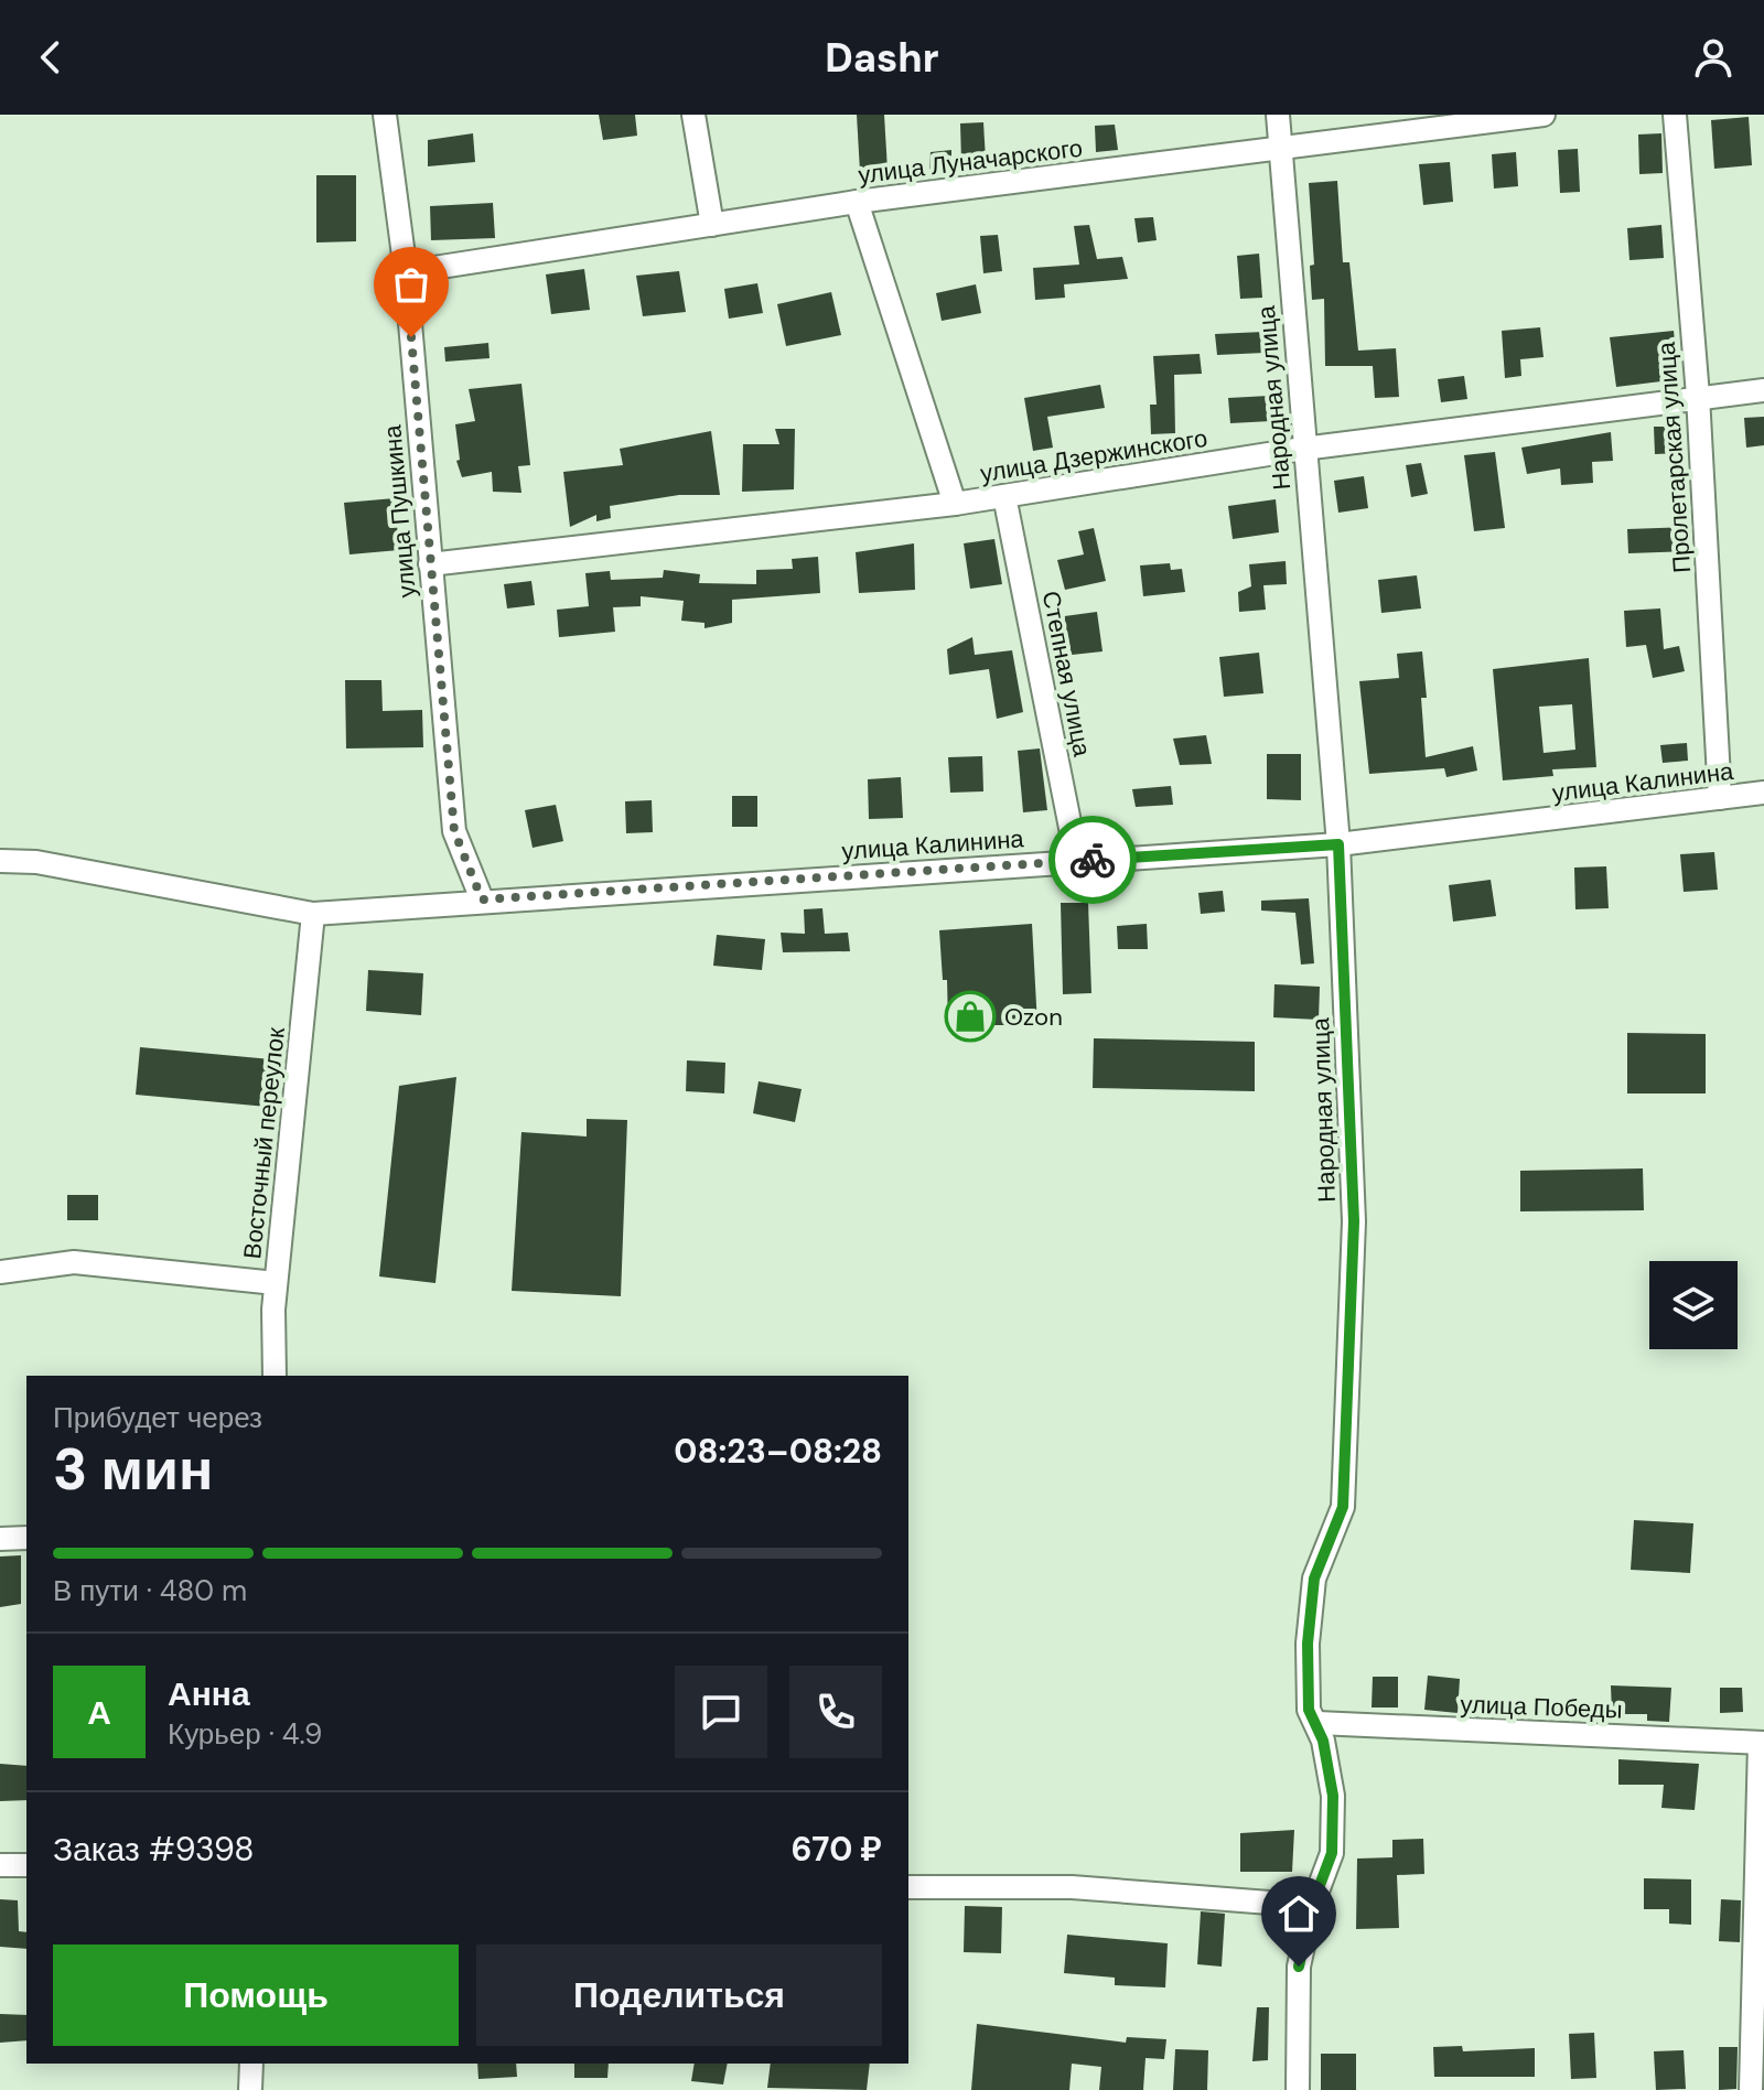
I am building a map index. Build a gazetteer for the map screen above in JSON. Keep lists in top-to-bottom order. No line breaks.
{"streets":{"street":["улица Луначарского","Народная улица","улица Дзержинского","Пролетарская улица","улица Пушкина","Степная улица","улица Калинина","Восточный переулок","улица Победы"]},"crossings":[["улица Луначарского","Народная улица"],["улица Луначарского","улица Пушкина"],["Народная улица","улица Дзержинского"],["Народная улица","улица Калинина"],["Народная улица","улица Победы"],["улица Дзержинского","Пролетарская улица"],["улица Дзержинского","улица Пушкина"],["улица Дзержинского","Степная улица"],["Пролетарская улица","улица Калинина"],["улица Пушкина","улица Калинина"],["Степная улица","улица Калинина"],["улица Калинина","Восточный переулок"]],"places":{"shop":["Ozon"]},"page":{"header":"Dashr","heading":["3 мин","Прибудет через","08:23–08:28"],"panel":["Анна","Курьер · 4.9","Заказ #9398","670 ₽"],"bar":"В пути · 480 m","round":"А","buttons":["Помощь","Поделиться"]}}
